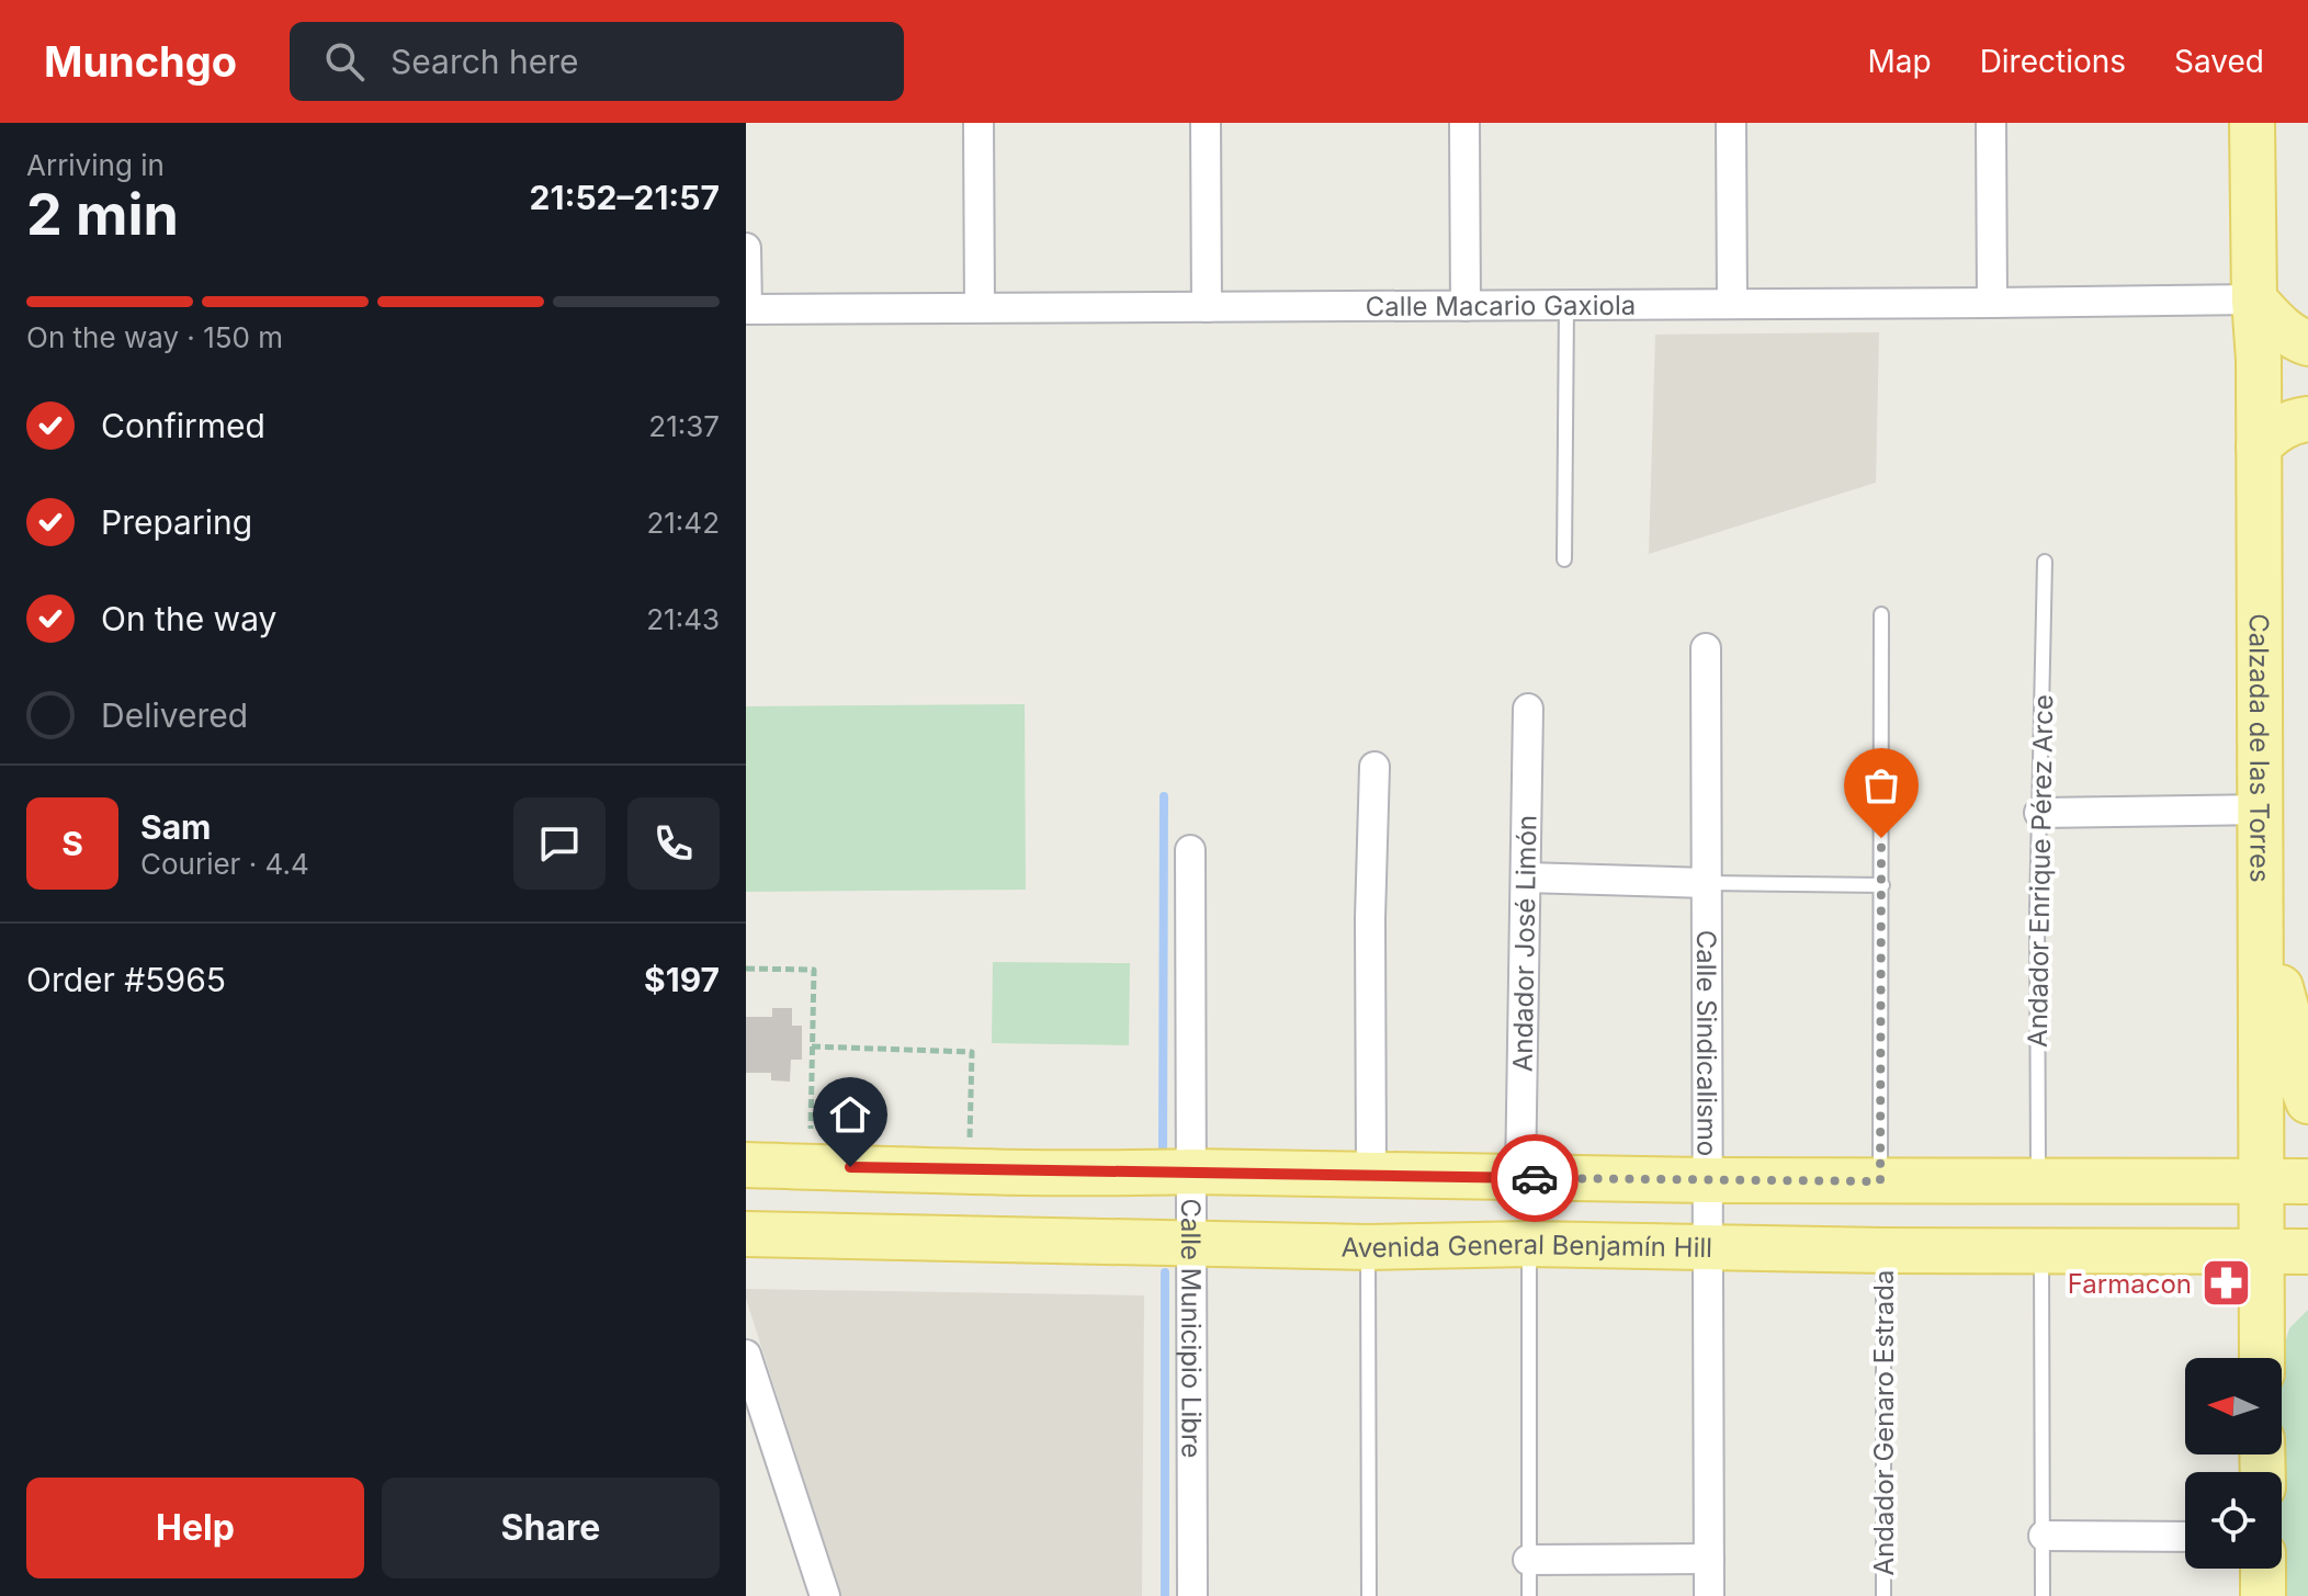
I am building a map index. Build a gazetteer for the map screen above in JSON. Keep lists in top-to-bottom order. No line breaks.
{"streets":{"main road":["Calzada de las Torres","Avenida General Benjamín Hill"],"street":["Calle Macario Gaxiola","Andador José Limón","Calle Sindicalismo","Calle Municipio Libre"],"lane":["Andador Enrique Pérez Arce","Andador Genaro Estrada"]},"crossings":[["Calle Macario Gaxiola","Calzada de las Torres"],["Calzada de las Torres","Avenida General Benjamín Hill"],["Calle Sindicalismo","Avenida General Benjamín Hill"],["Avenida General Benjamín Hill","Calle Municipio Libre"],["Avenida General Benjamín Hill","Andador Genaro Estrada"]],"places":{"pharmacy":["Farmacon"]},"north":"left","page":{"header":"Munchgo","search":"Search here","nav":["Map","Directions","Saved"],"heading":["2 min","Arriving in","21:52–21:57"],"panel":["Sam","Courier · 4.4","Order #5965","$197"],"bar":"On the way · 150 m","list":[["Confirmed","21:37"],["Preparing","21:42"],["On the way","21:43"],"Delivered"],"round":"S","buttons":["Help","Share"]}}
